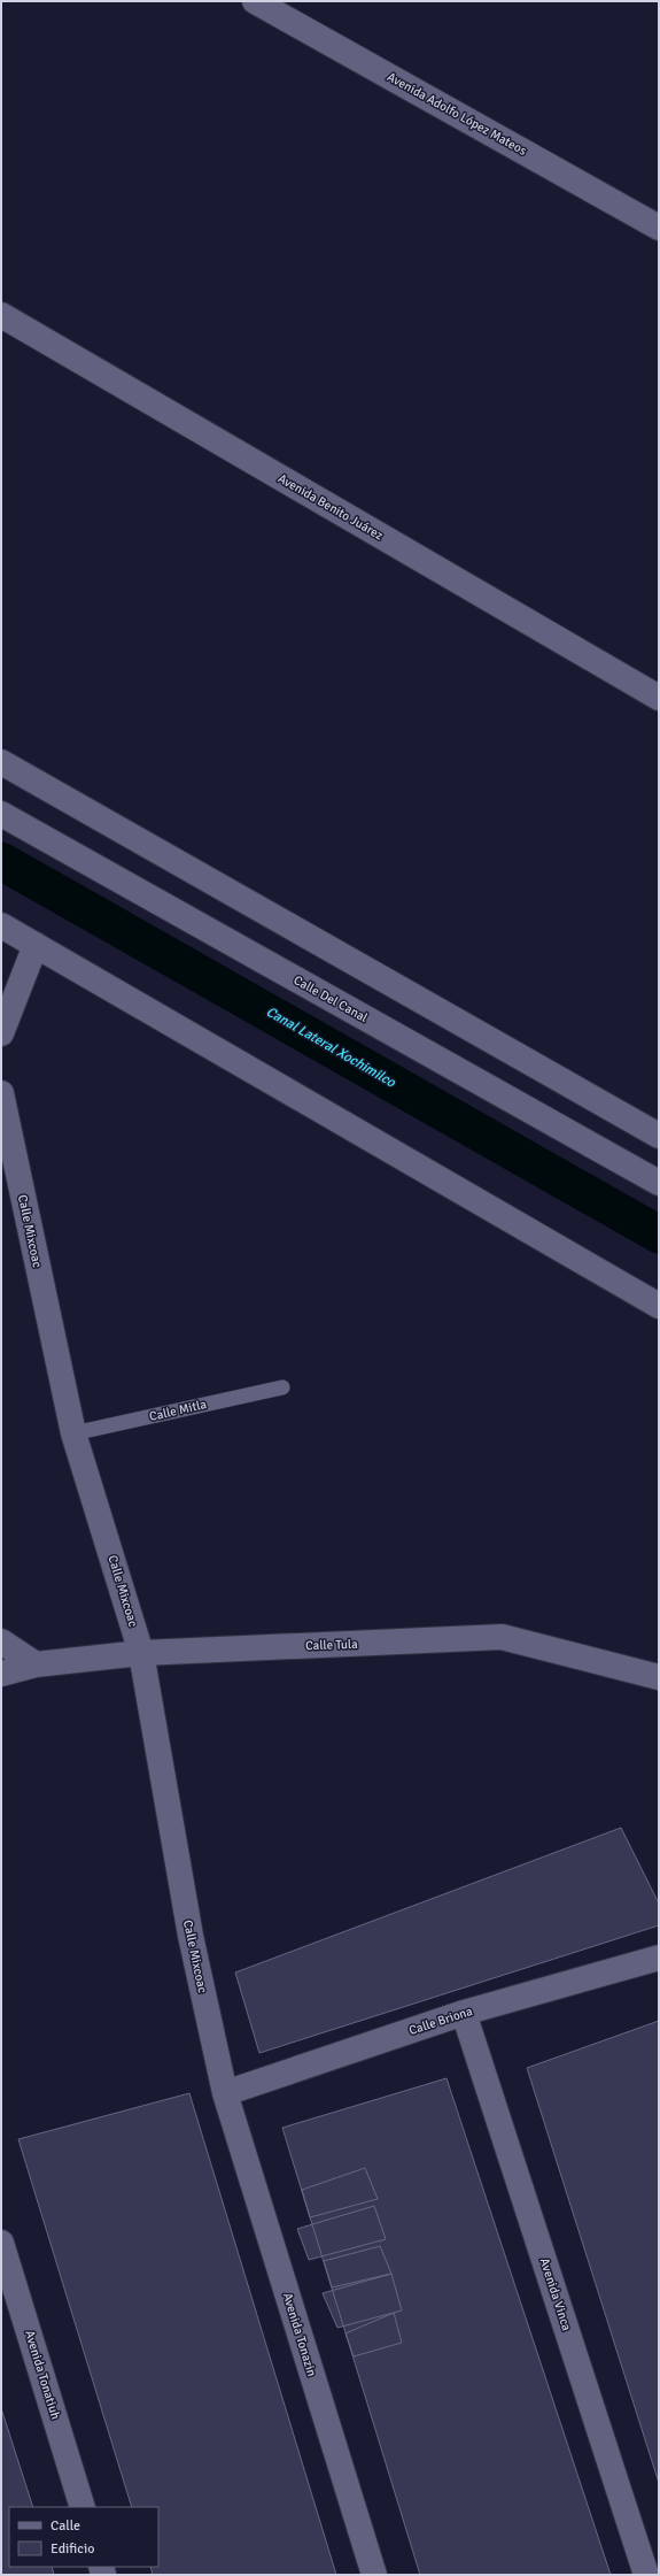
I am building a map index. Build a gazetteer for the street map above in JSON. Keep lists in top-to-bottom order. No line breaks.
{"streets":{"street":["Avenida Adolfo López Mateos","Avenida Benito Juárez","Calle Del Canal","Calle Mixcoac","Calle Tula","Calle Briona","Avenida Vinca","Avenida Tonazin","Avenida Tonatiuh"],"lane":["Calle Mitla"]},"crossings":[["Calle Mixcoac","Calle Mitla"],["Calle Mixcoac","Calle Tula"],["Calle Mixcoac","Calle Briona"],["Calle Mixcoac","Avenida Tonazin"],["Calle Briona","Avenida Vinca"],["Calle Briona","Avenida Tonazin"]],"water":["Canal Lateral Xochimilco"],"legend":["Calle","Edificio"]}
